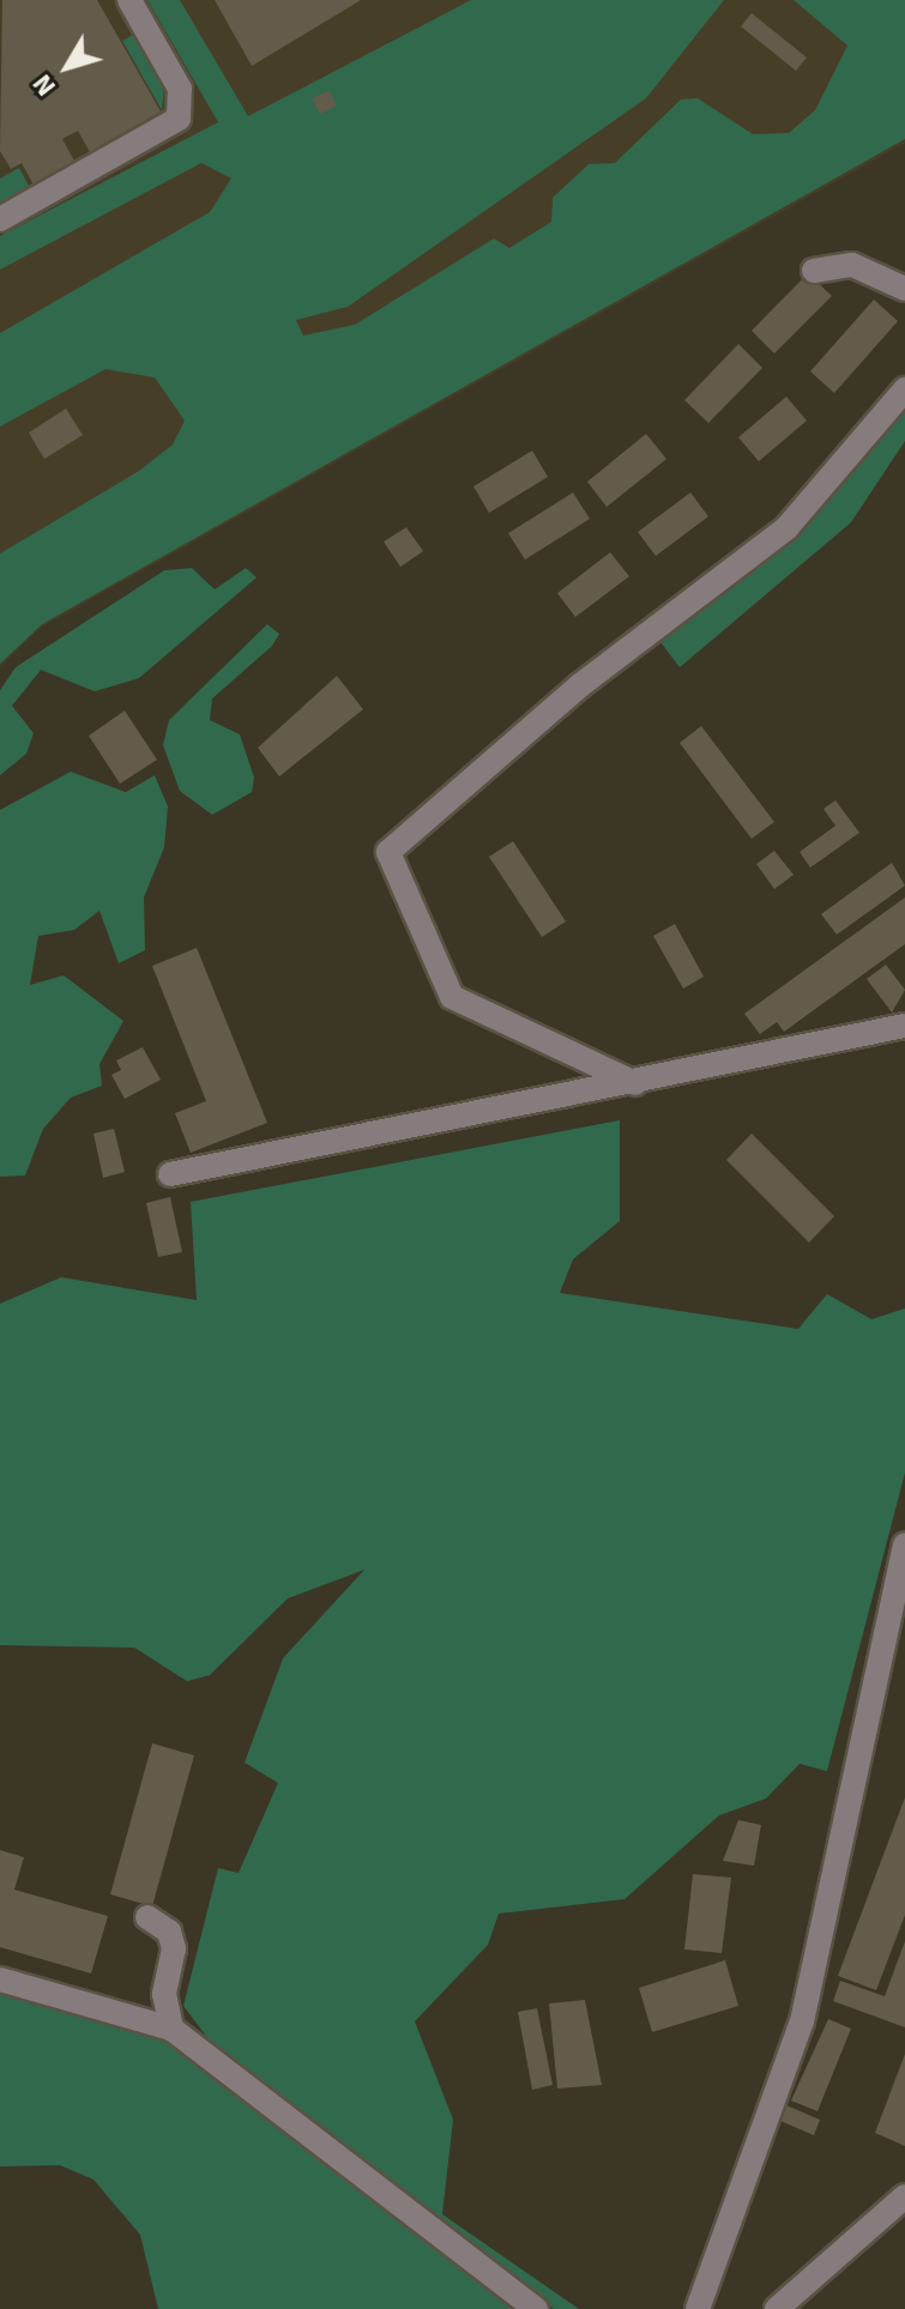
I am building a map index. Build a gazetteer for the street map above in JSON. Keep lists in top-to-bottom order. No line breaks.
{"north":"bottom left"}
